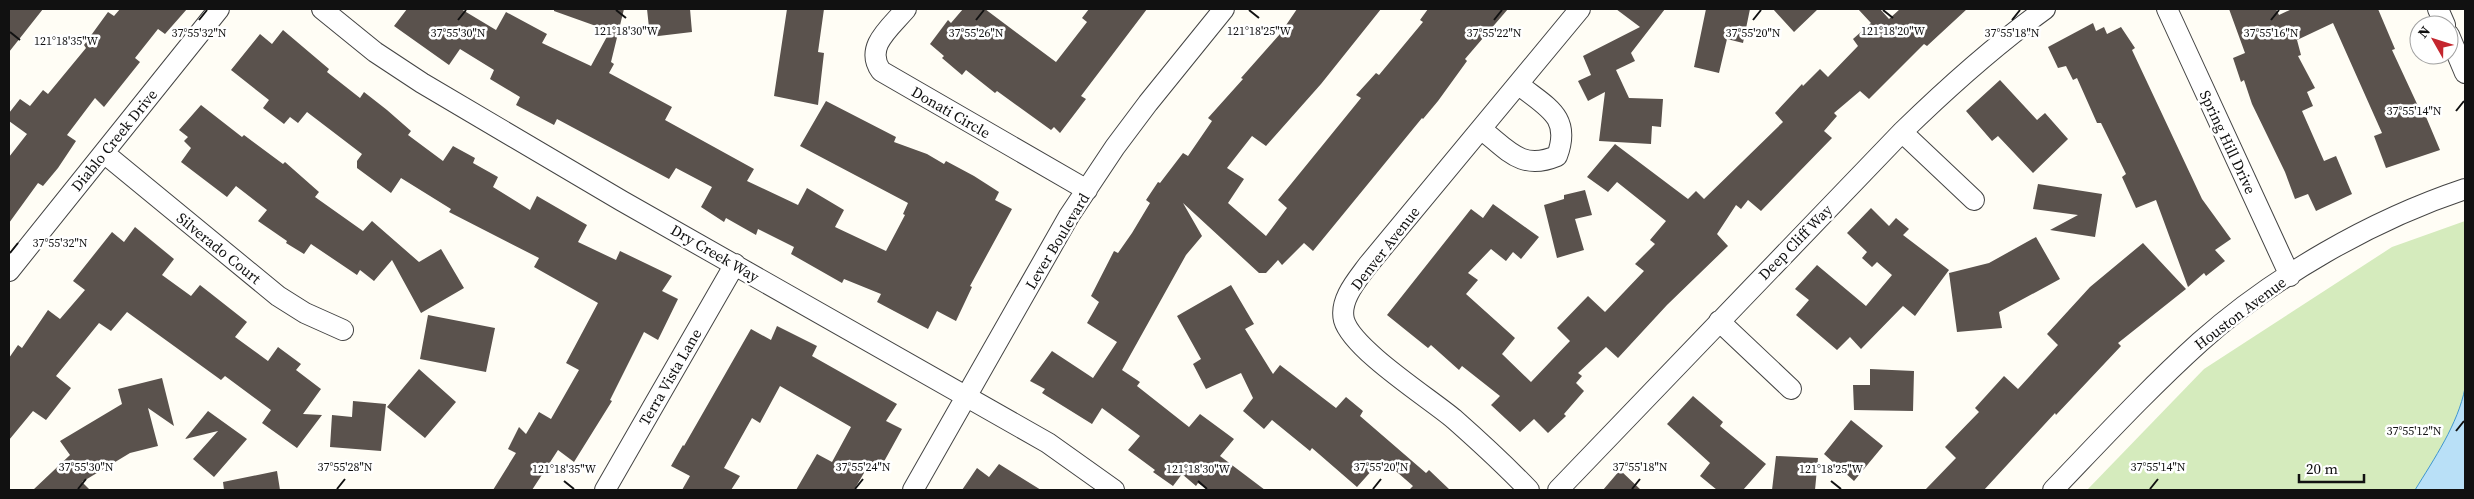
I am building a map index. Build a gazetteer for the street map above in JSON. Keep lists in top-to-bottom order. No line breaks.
{"streets":{"street":["Donati Circle","Diablo Creek Drive","Spring Hill Drive","Lever Boulevard","Deep Cliff Way","Silverado Court","Denver Avenue","Dry Creek Way","Houston Avenue","Terra Vista Lane"]},"crossings":[["Donati Circle","Lever Boulevard"],["Diablo Creek Drive","Silverado Court"],["Spring Hill Drive","Houston Avenue"],["Lever Boulevard","Dry Creek Way"],["Dry Creek Way","Terra Vista Lane"]],"scale_bar":"20 m","north":"top left","coordinates":["121°18'30\"W","121°18'25\"W","121°18'20\"W","37°55'32\"N","37°55'30\"N","37°55'26\"N","37°55'22\"N","37°55'20\"N","37°55'18\"N","37°55'16\"N","121°18'35\"W","37°55'14\"N","37°55'12\"N","37°55'28\"N","37°55'24\"N"]}
